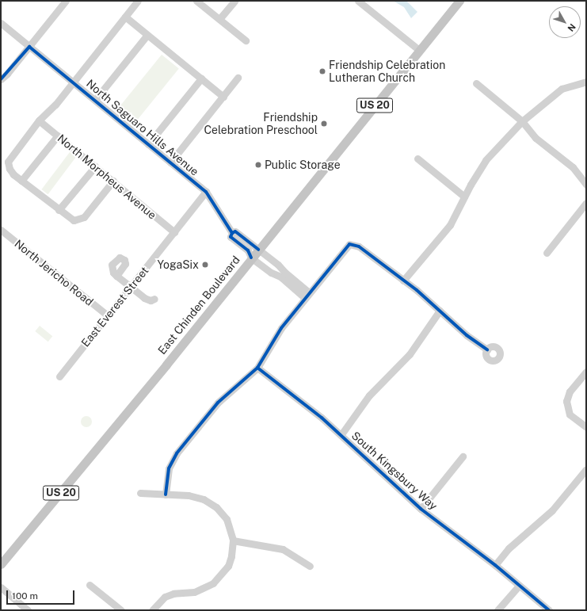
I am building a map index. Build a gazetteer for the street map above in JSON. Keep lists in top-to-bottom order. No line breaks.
{"streets":{"main road":["US 20","East Chinden Boulevard"],"street":["North Saguaro Hills Avenue","North Morpheus Avenue","North Jericho Road","East Everest Street","South Kingsbury Way"]},"crossings":[["North Saguaro Hills Avenue","East Chinden Boulevard"],["North Saguaro Hills Avenue","East Everest Street"],["North Morpheus Avenue","East Everest Street"],["North Jericho Road","East Everest Street"]],"places":["Friendship Celebration Lutheran Church","Friendship Celebration Preschool","Public Storage","YogaSix"],"scale_bar":"100 m","north":"bottom right"}
